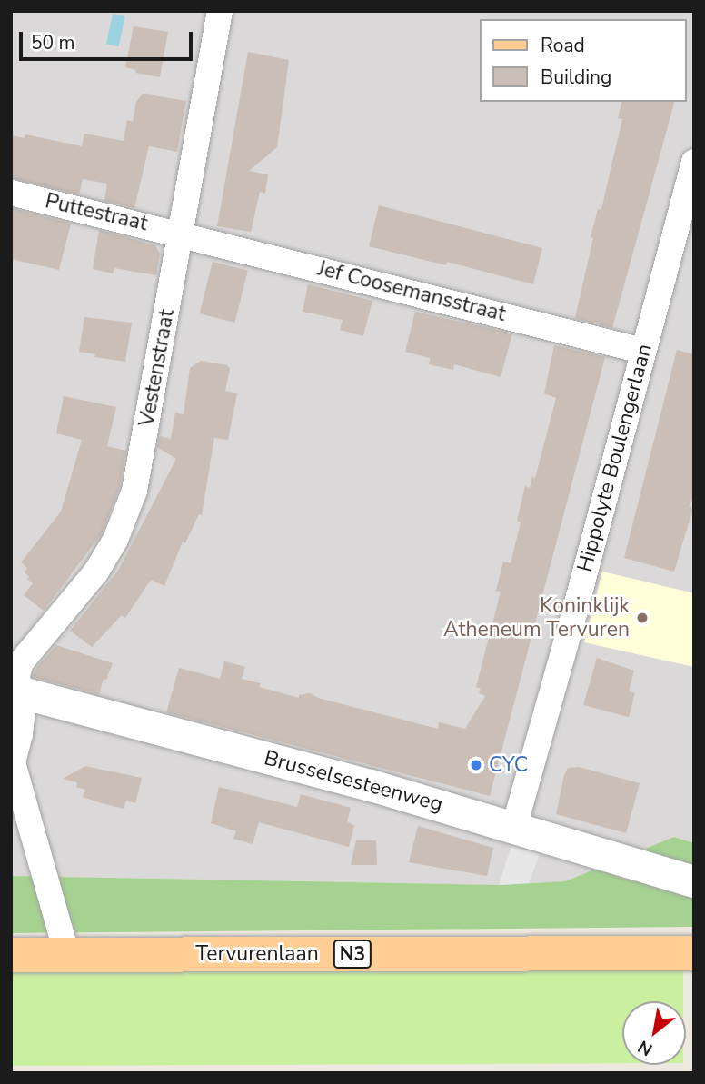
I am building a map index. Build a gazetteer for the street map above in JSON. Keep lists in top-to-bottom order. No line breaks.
{"streets":{"main road":["Tervurenlaan","N3"],"street":["Puttestraat","Jef Coosemansstraat","Vestenstraat","Hippolyte Boulengerlaan","Brusselsesteenweg"]},"crossings":[["Puttestraat","Jef Coosemansstraat"],["Puttestraat","Vestenstraat"],["Jef Coosemansstraat","Vestenstraat"],["Jef Coosemansstraat","Hippolyte Boulengerlaan"],["Vestenstraat","Brusselsesteenweg"],["Hippolyte Boulengerlaan","Brusselsesteenweg"]],"places":["Koninklijk Atheneum Tervuren","CYC"],"legend":["Road","Building"],"scale_bar":"50 m","north":"bottom left"}
